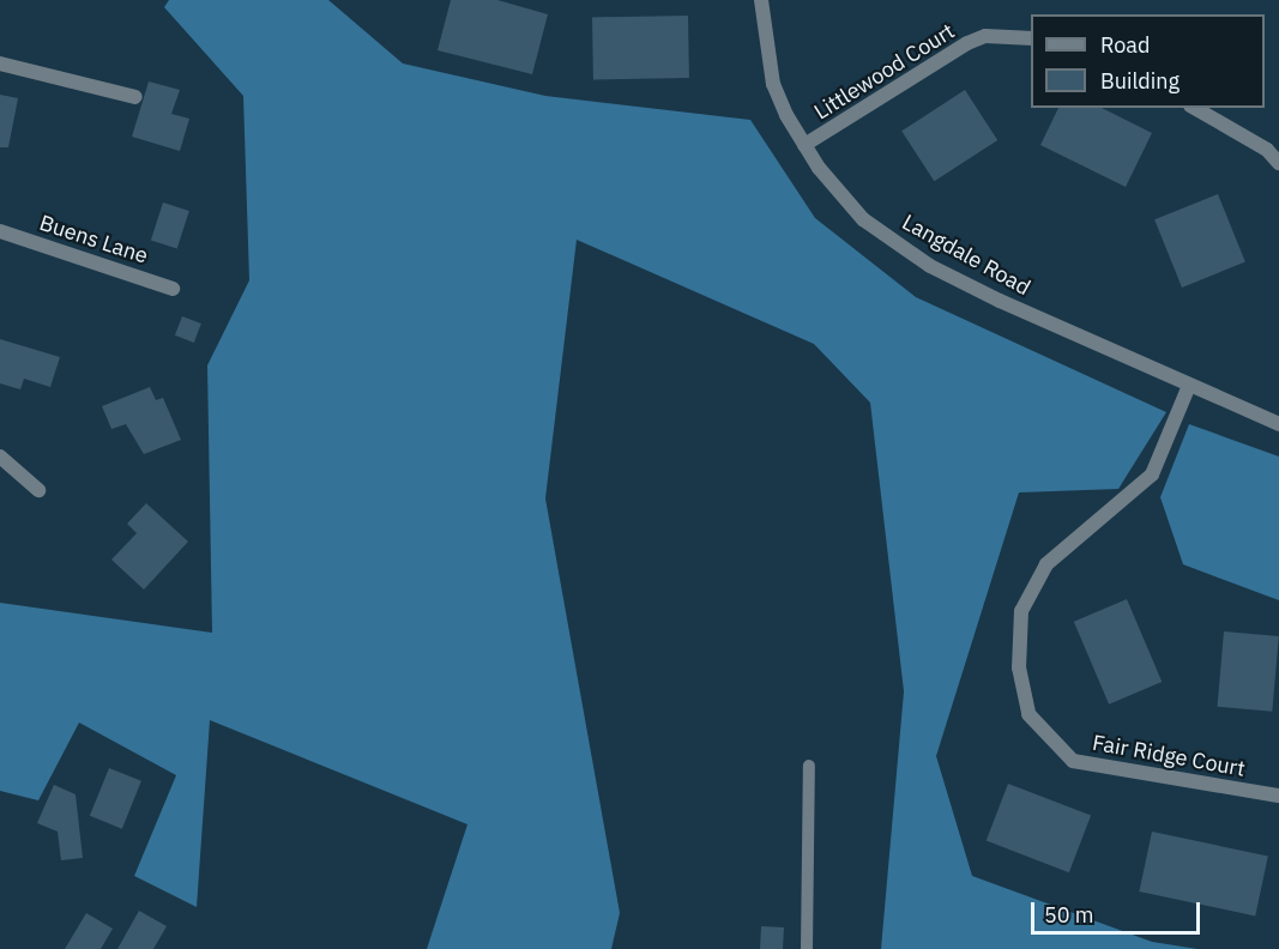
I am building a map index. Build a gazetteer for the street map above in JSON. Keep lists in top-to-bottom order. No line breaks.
{"streets":{"street":["Littlewood Court","Buens Lane","Langdale Road","Fair Ridge Court"]},"crossings":[["Littlewood Court","Langdale Road"],["Langdale Road","Fair Ridge Court"]],"legend":["Road","Building"],"scale_bar":"50 m"}
